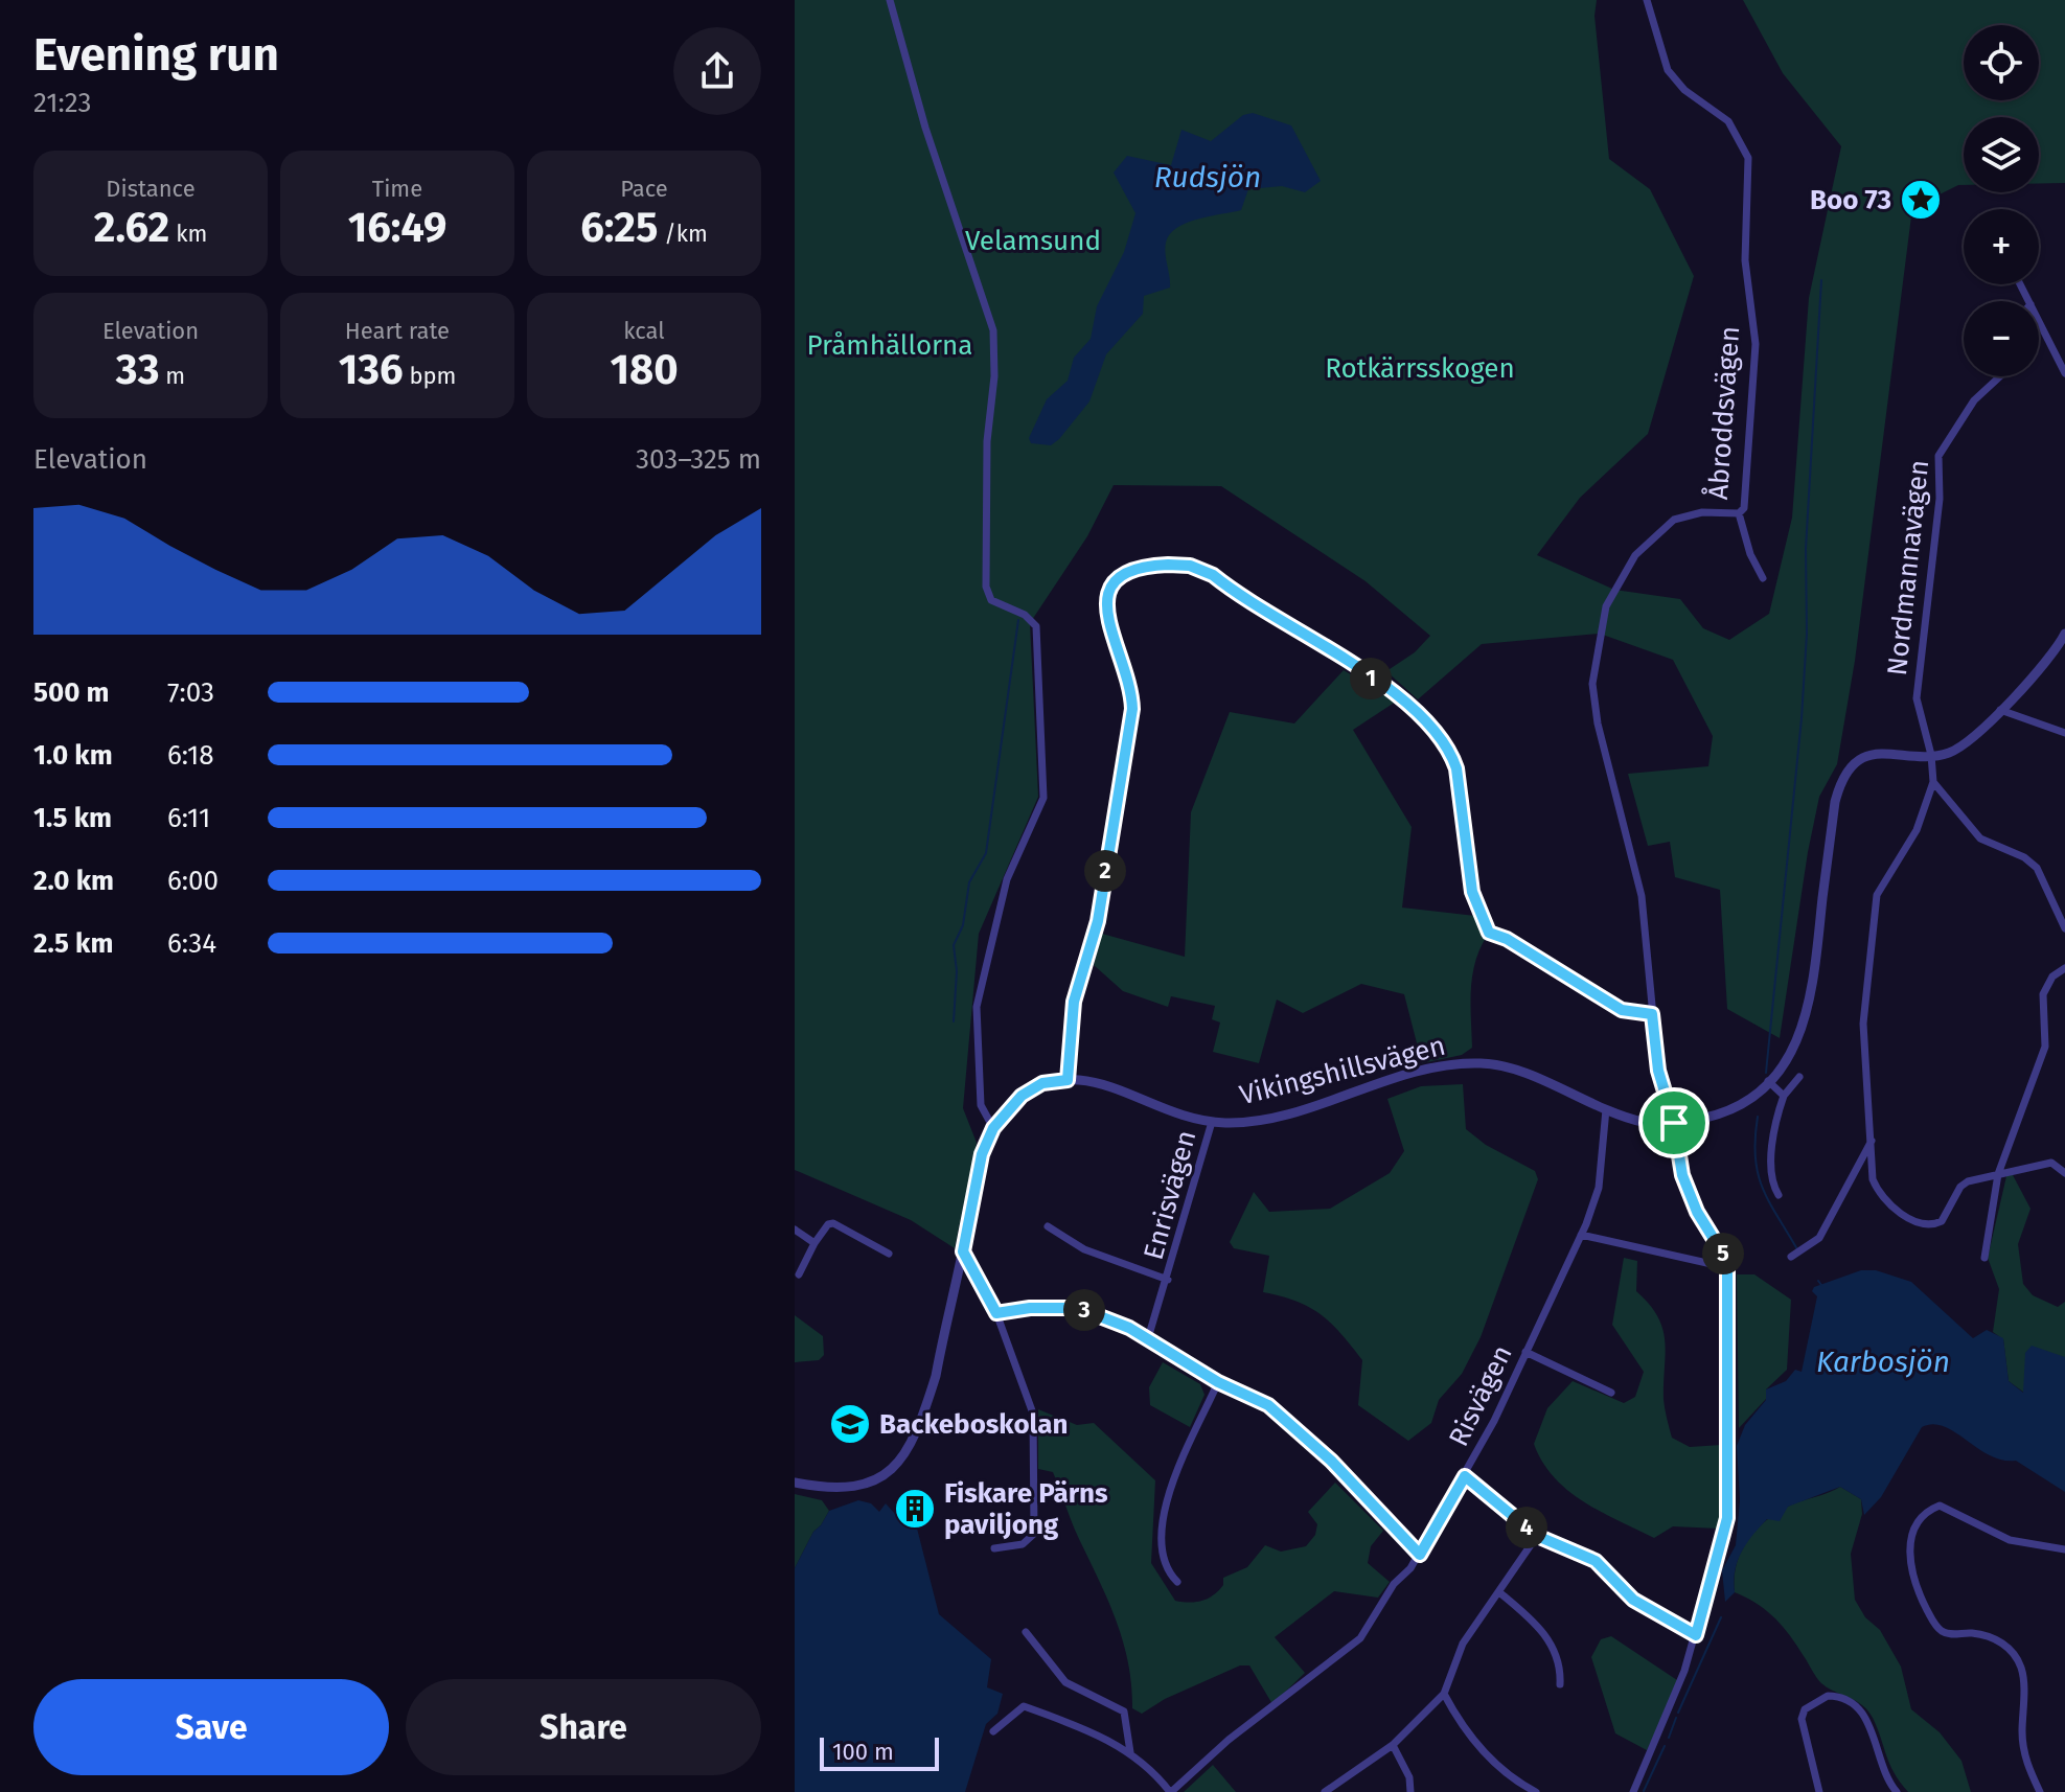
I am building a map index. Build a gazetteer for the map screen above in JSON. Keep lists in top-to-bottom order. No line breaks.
{"streets":{"street":["Åbroddsvägen","Nordmannavägen","Vikingshillsvägen","Enrisvägen","Risvägen"]},"crossings":[["Åbroddsvägen","Vikingshillsvägen"],["Nordmannavägen","Vikingshillsvägen"],["Vikingshillsvägen","Enrisvägen"],["Vikingshillsvägen","Risvägen"]],"water":["Rudsjön","Karbosjön"],"parks":["Velamsund","Pråmhällorna","Rotkärrsskogen"],"places":{"place":["Boo 73"],"school or university":["Backeboskolan"],"building":["Fiskare Pärns paviljong"]},"scale_bar":"100 m","page":{"heading":["Evening run","21:23"],"map_buttons":["+","−"],"stats":[["Distance","2.62 km"],["Time","16:49"],["Pace","6:25 /km"],["Elevation","33 m"],["Heart rate","136 bpm"],["kcal","180"]],"chart":["Elevation","303–325 m"],"pins":["1","2","5","3","4"],"list":[{"name":"500 m","note":"7:03"},{"name":"1.0 km","note":"6:18"},{"name":"1.5 km","note":"6:11"},{"name":"2.0 km","note":"6:00"},{"name":"2.5 km","note":"6:34"}],"buttons":["Save","Share"],"scale":"100 m"}}
